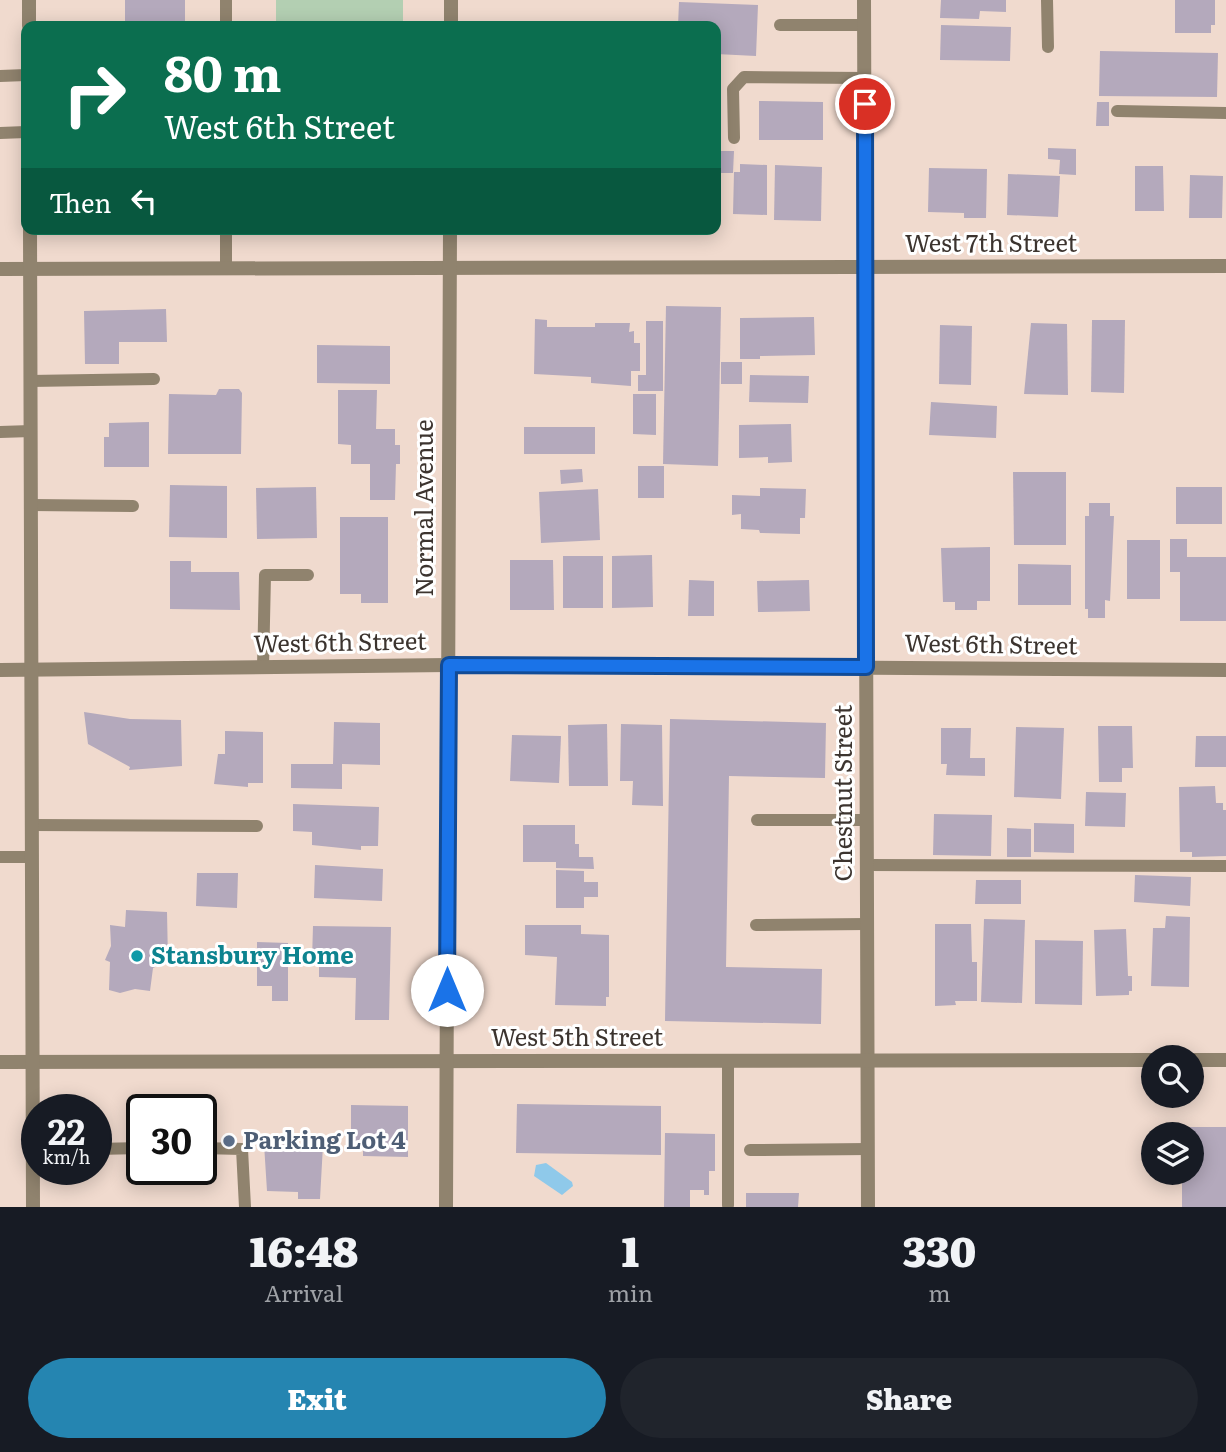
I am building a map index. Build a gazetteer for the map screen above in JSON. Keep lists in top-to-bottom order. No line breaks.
{"streets":{"street":["West 7th Street","Normal Avenue","West 6th Street","Chestnut Street","West 5th Street"]},"crossings":[["West 7th Street","Normal Avenue"],["West 7th Street","Chestnut Street"],["Normal Avenue","West 6th Street"],["Normal Avenue","West 5th Street"],["West 6th Street","Chestnut Street"],["Chestnut Street","West 5th Street"]],"places":["Stansbury Home","Parking Lot 4"],"page":{"turn":["80 m","West 6th Street"],"then":"Then","speed":"22 km/h","limit":"30","eta":["16:48","Arrival","1","min","330","m"],"buttons":["Exit","Share"]}}
